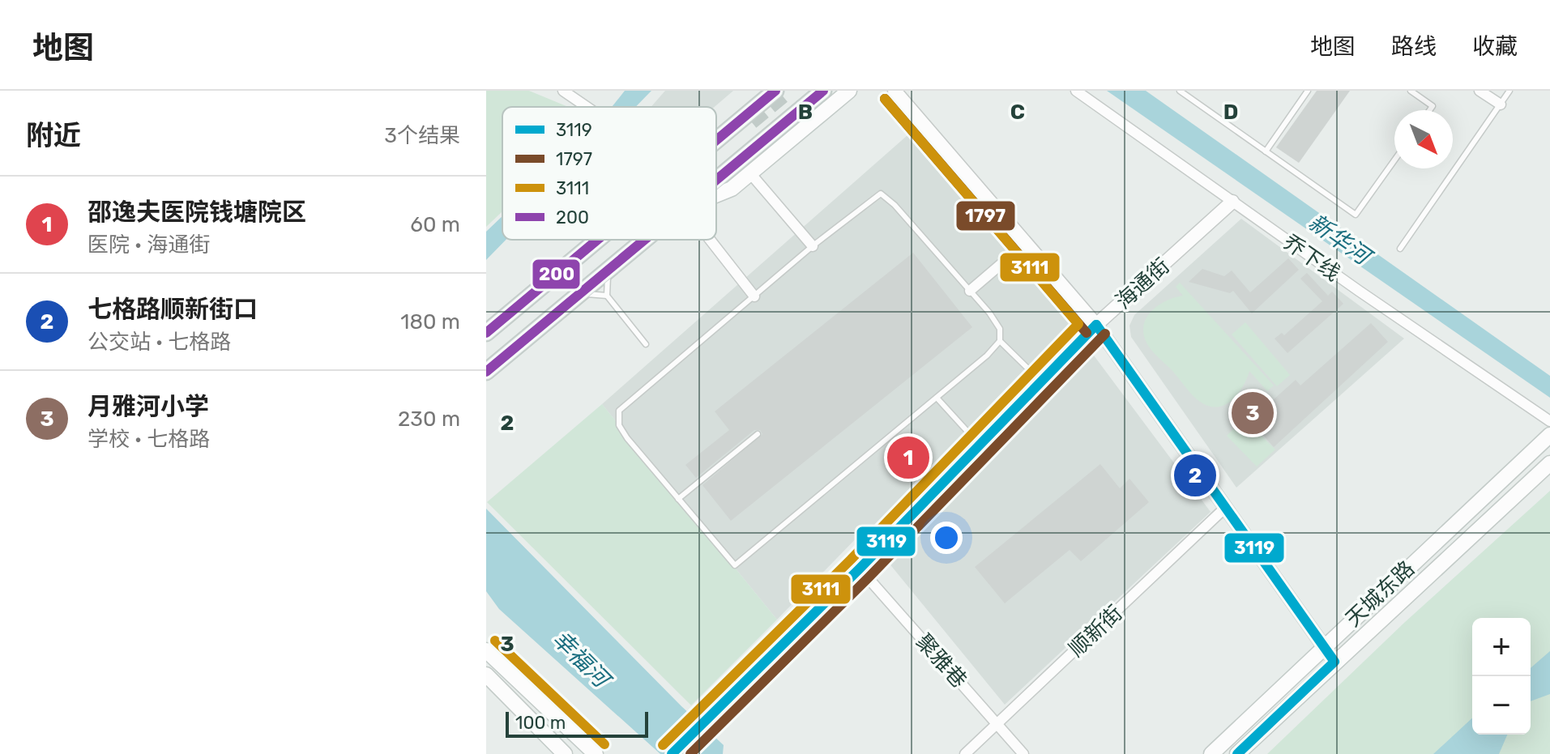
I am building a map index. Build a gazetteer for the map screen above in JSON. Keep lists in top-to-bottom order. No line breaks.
{"streets":{"main road":["天城东路"],"street":["乔下线","海通街","顺新街","聚雅巷"]},"crossings":[["乔下线","海通街"],["海通街","聚雅巷"],["顺新街","聚雅巷"]],"water":["新华河","幸福河"],"lines":["transit line 200","transit line 1797","transit line 3111","transit line 3119"],"legend":["3119","1797","3111","200"],"scale_bar":"100 m","north":"bottom right","page":{"header":"地图","nav":["地图","路线","收藏"],"heading":["附近","3个结果"],"list":[{"mark":"1","name":"邵逸夫医院钱塘院区","note":"医院 · 海通街","value":"60 m"},{"mark":"2","name":"七格路顺新街口","note":"公交站 · 七格路","value":"180 m"},{"mark":"3","name":"月雅河小学","note":"学校 · 七格路","value":"230 m"}],"pins":["3","1","2"],"map_buttons":["+","−"],"scale":"100 m"},"grid":{"columns":["B","C","D"],"rows":["2","3"]}}
